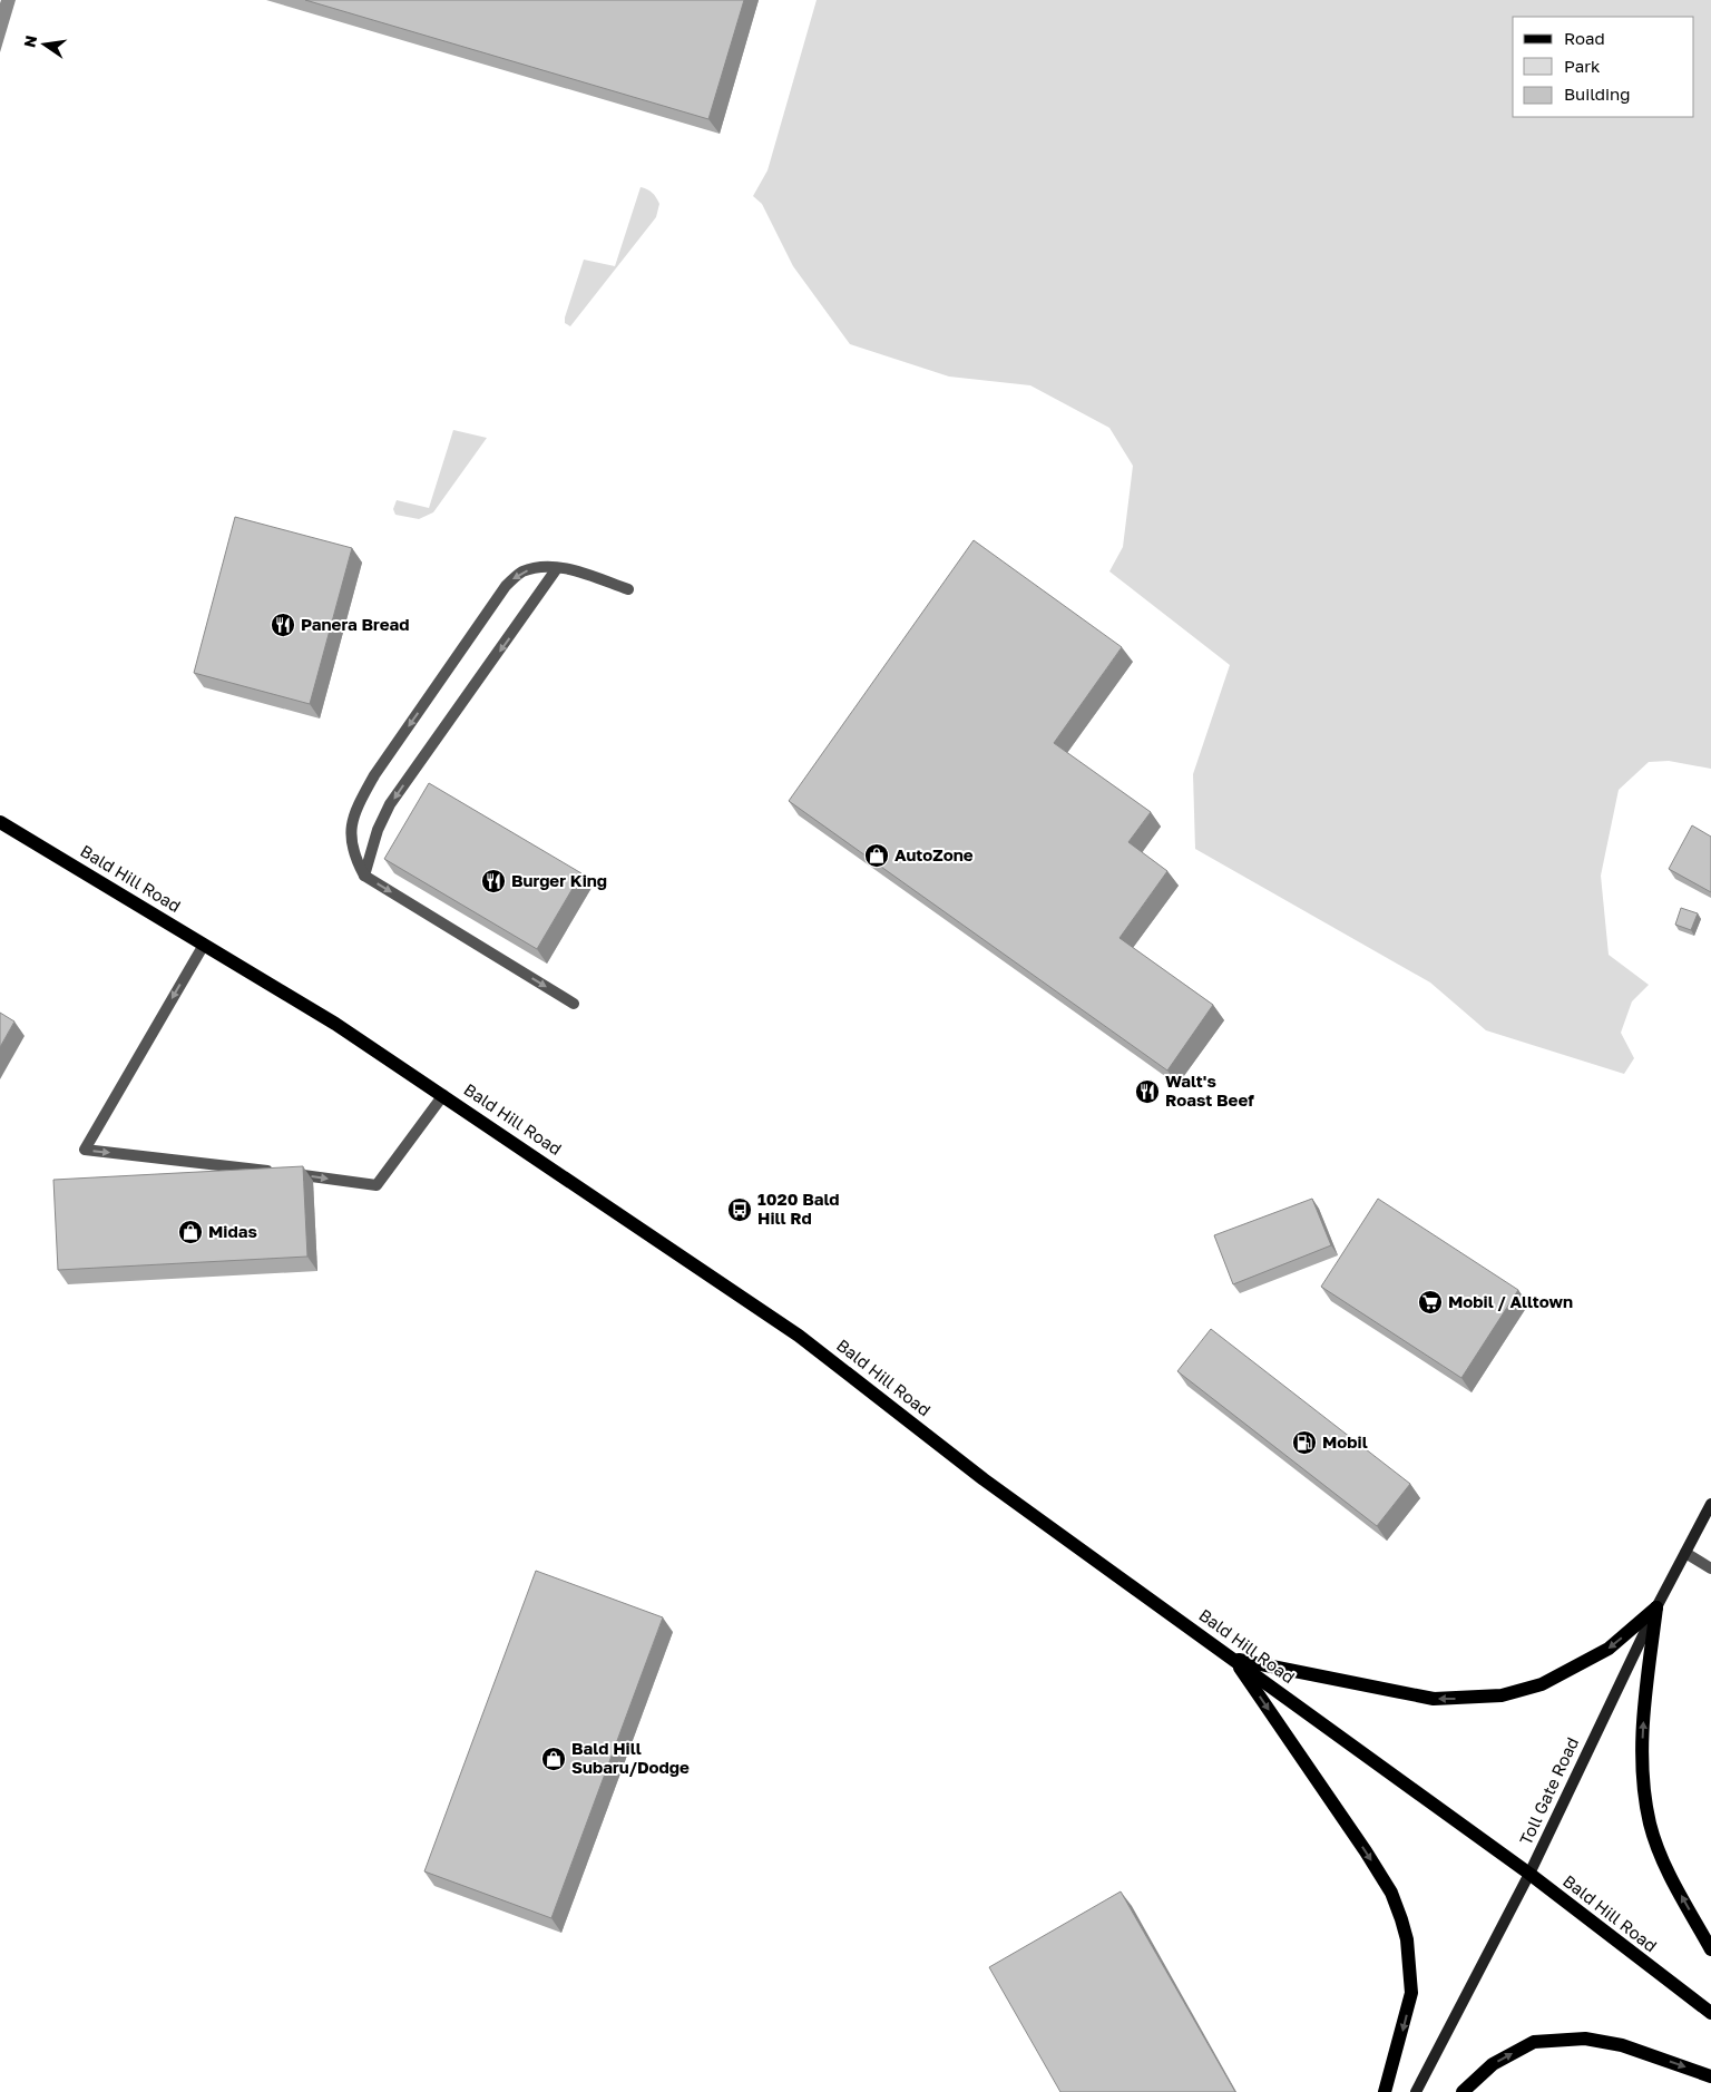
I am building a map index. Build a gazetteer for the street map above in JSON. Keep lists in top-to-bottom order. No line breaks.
{"streets":{"main road":["Bald Hill Road","Toll Gate Road"]},"crossings":[["Bald Hill Road","Toll Gate Road"]],"places":{"restaurant":["Panera Bread","Burger King","Walt's Roast Beef"],"shop":["AutoZone","Midas","Bald Hill Subaru/Dodge"],"bus stop":["1020 Bald Hill Rd"],"supermarket":["Mobil / Alltown"],"fuel station":["Mobil"]},"legend":["Road","Park","Building"],"north":"left"}
